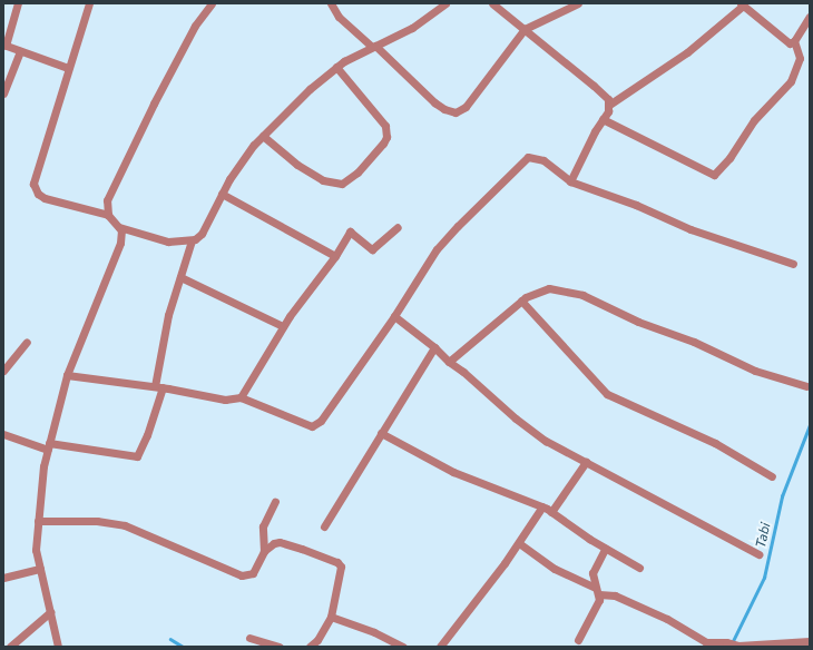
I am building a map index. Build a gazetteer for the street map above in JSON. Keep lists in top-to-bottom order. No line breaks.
{"water":["Tabi"]}
